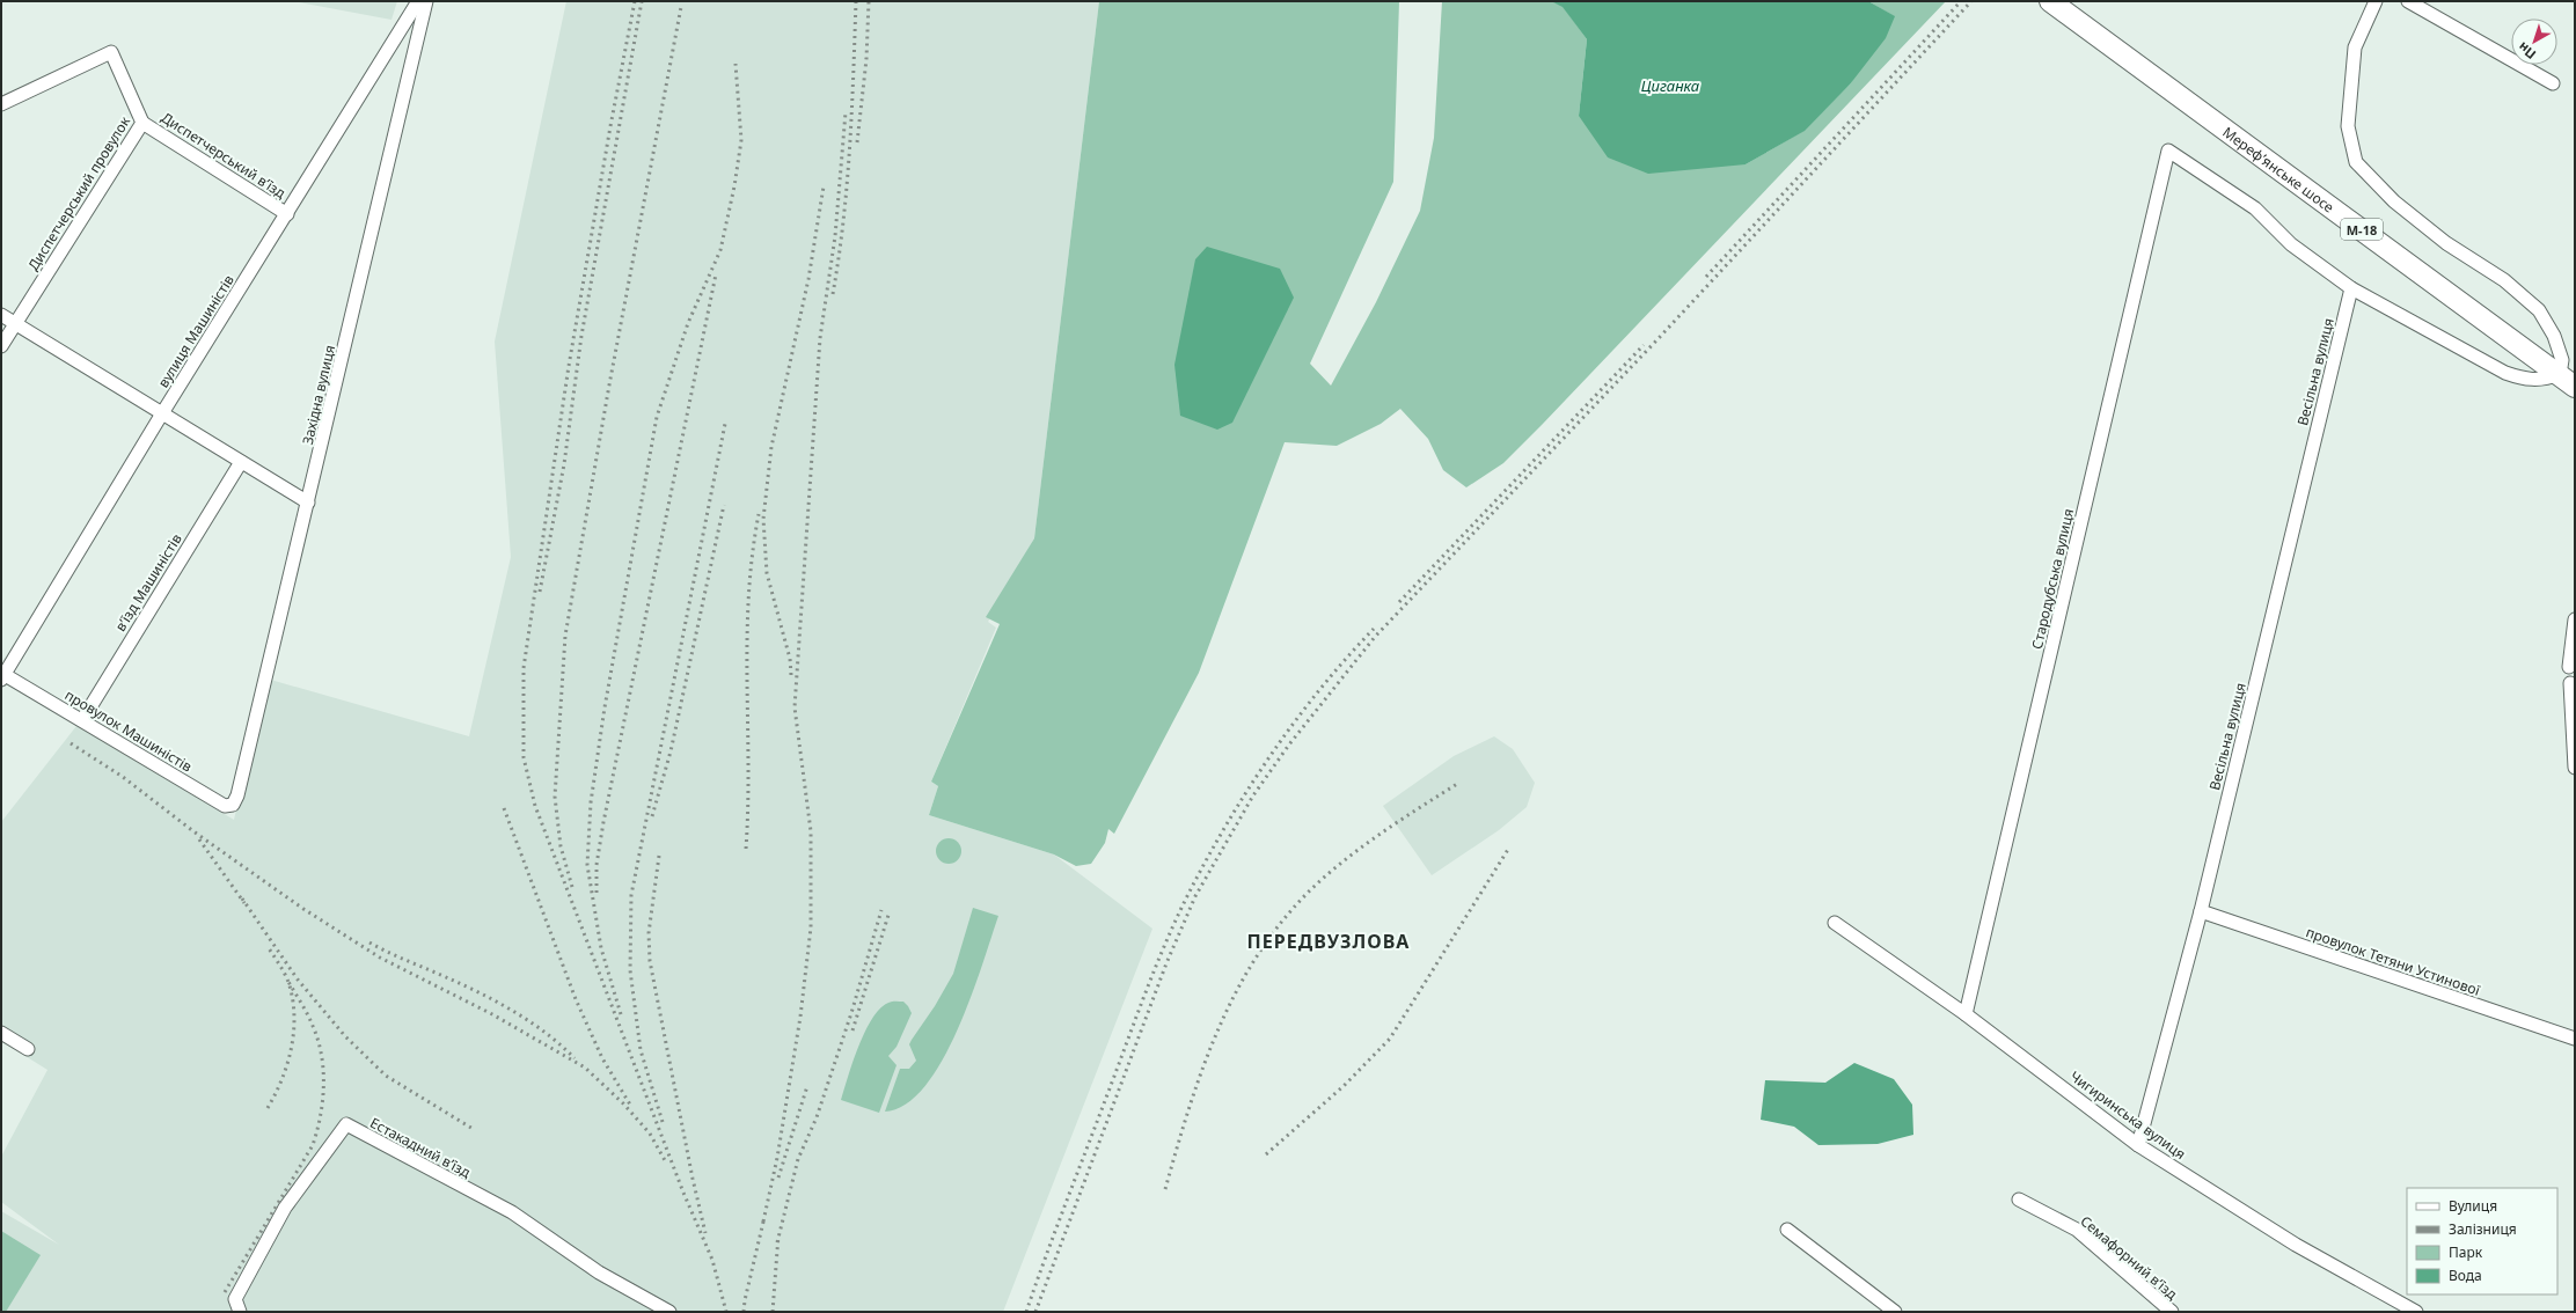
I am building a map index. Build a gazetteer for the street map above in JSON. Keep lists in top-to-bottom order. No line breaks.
{"streets":{"highway":["Мереф’янське шосе","М-18"],"street":["Диспетчерський в’їзд","Диспетчерський провулок","вулиця Машиністів","Весільна вулиця","Західна вулиця","Стародубська вулиця","в’їзд Машиністів","провулок Машиністів","провулок Тетяни Устинової","Чигиринська вулиця","Естакадний в’їзд","Семафорний в’їзд"]},"crossings":[["Диспетчерський в’їзд","Диспетчерський провулок"],["Диспетчерський в’їзд","вулиця Машиністів"],["вулиця Машиністів","провулок Машиністів"],["Весільна вулиця","Стародубська вулиця"],["Весільна вулиця","провулок Тетяни Устинової"],["Весільна вулиця","Чигиринська вулиця"],["Західна вулиця","провулок Машиністів"],["Стародубська вулиця","Чигиринська вулиця"],["в’їзд Машиністів","провулок Машиністів"]],"districts":["ПЕРЕДВУЗЛОВА"],"water":["Циганка"],"legend":["Вулиця","Залізниця","Парк","Вода"],"north":"bottom left"}
